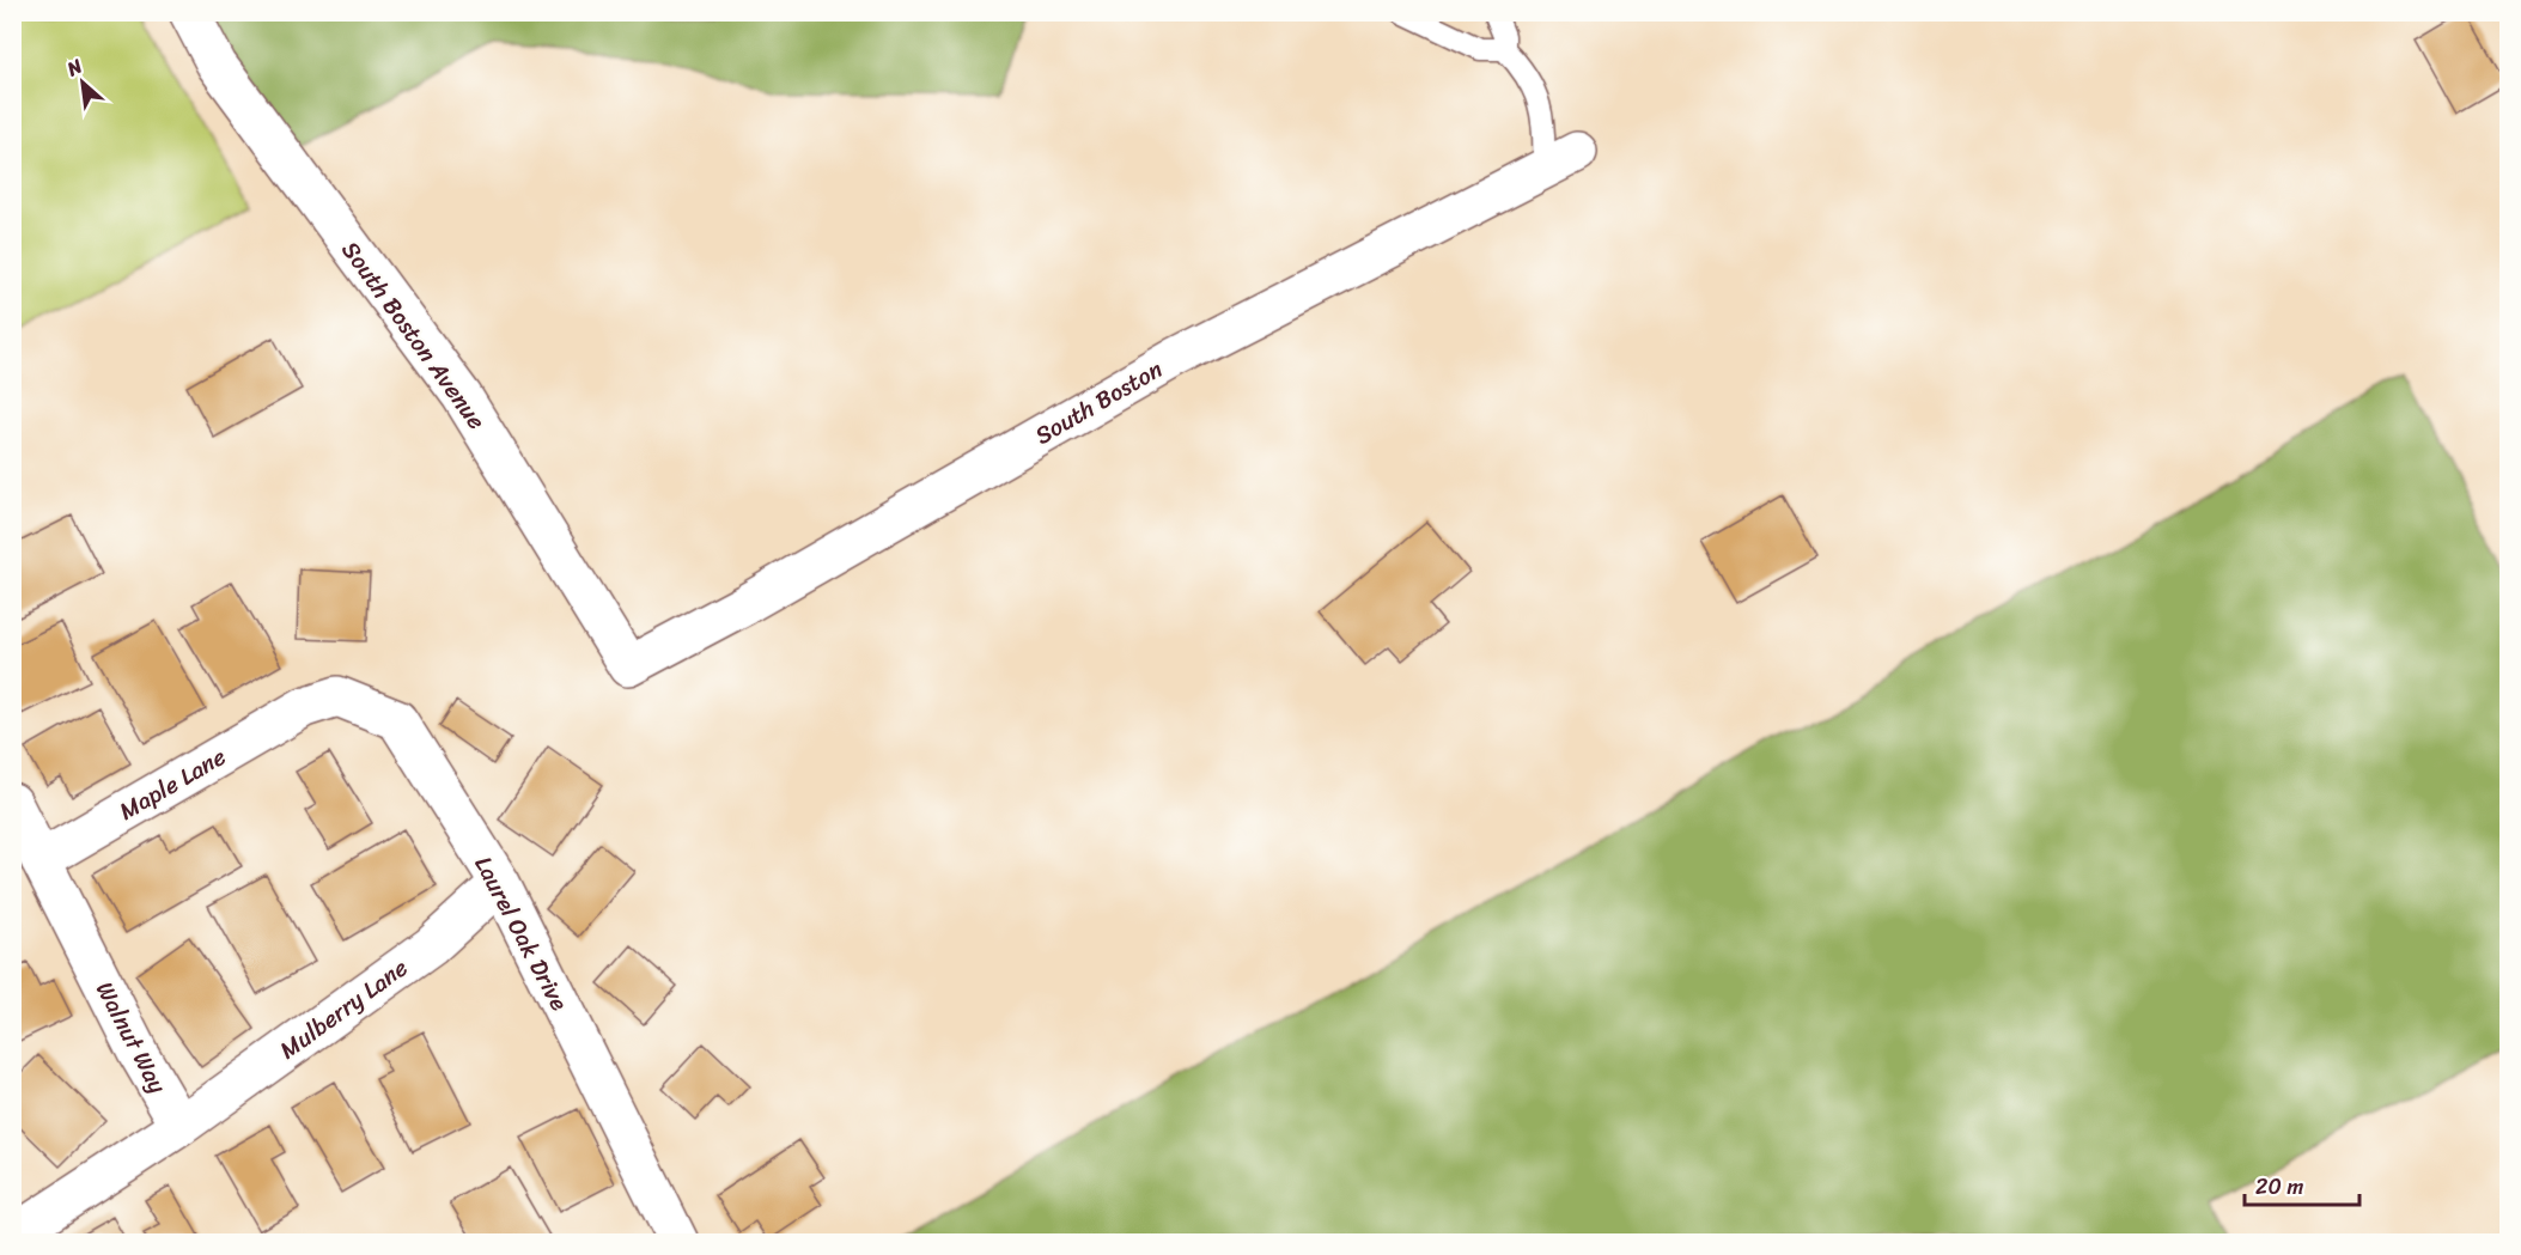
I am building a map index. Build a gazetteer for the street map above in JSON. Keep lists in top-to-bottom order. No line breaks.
{"streets":{"street":["South Boston Avenue","South Boston","Maple Lane","Laurel Oak Drive","Mulberry Lane","Walnut Way"]},"crossings":[["South Boston Avenue","South Boston"],["Maple Lane","Laurel Oak Drive"],["Maple Lane","Walnut Way"],["Laurel Oak Drive","Mulberry Lane"],["Mulberry Lane","Walnut Way"]],"scale_bar":"20 m","north":"top left"}
